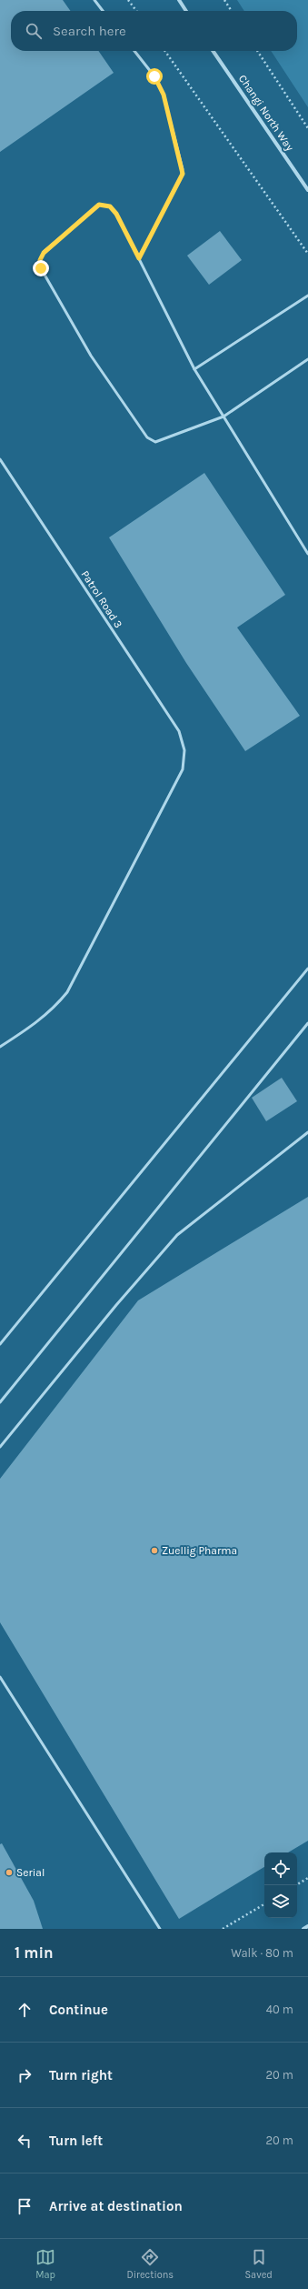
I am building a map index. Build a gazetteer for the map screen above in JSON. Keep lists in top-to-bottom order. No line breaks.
{"streets":{"street":["Changi North Way"],"lane":["Patrol Road 3"]},"places":["Zuellig Pharma","Serial"],"page":{"search":"Search here","heading":["1 min","Walk · 80 m"],"list":[["Continue","40 m"],["Turn right","20 m"],["Turn left","20 m"],"Arrive at destination"],"nav":["Map","Directions","Saved"]}}
